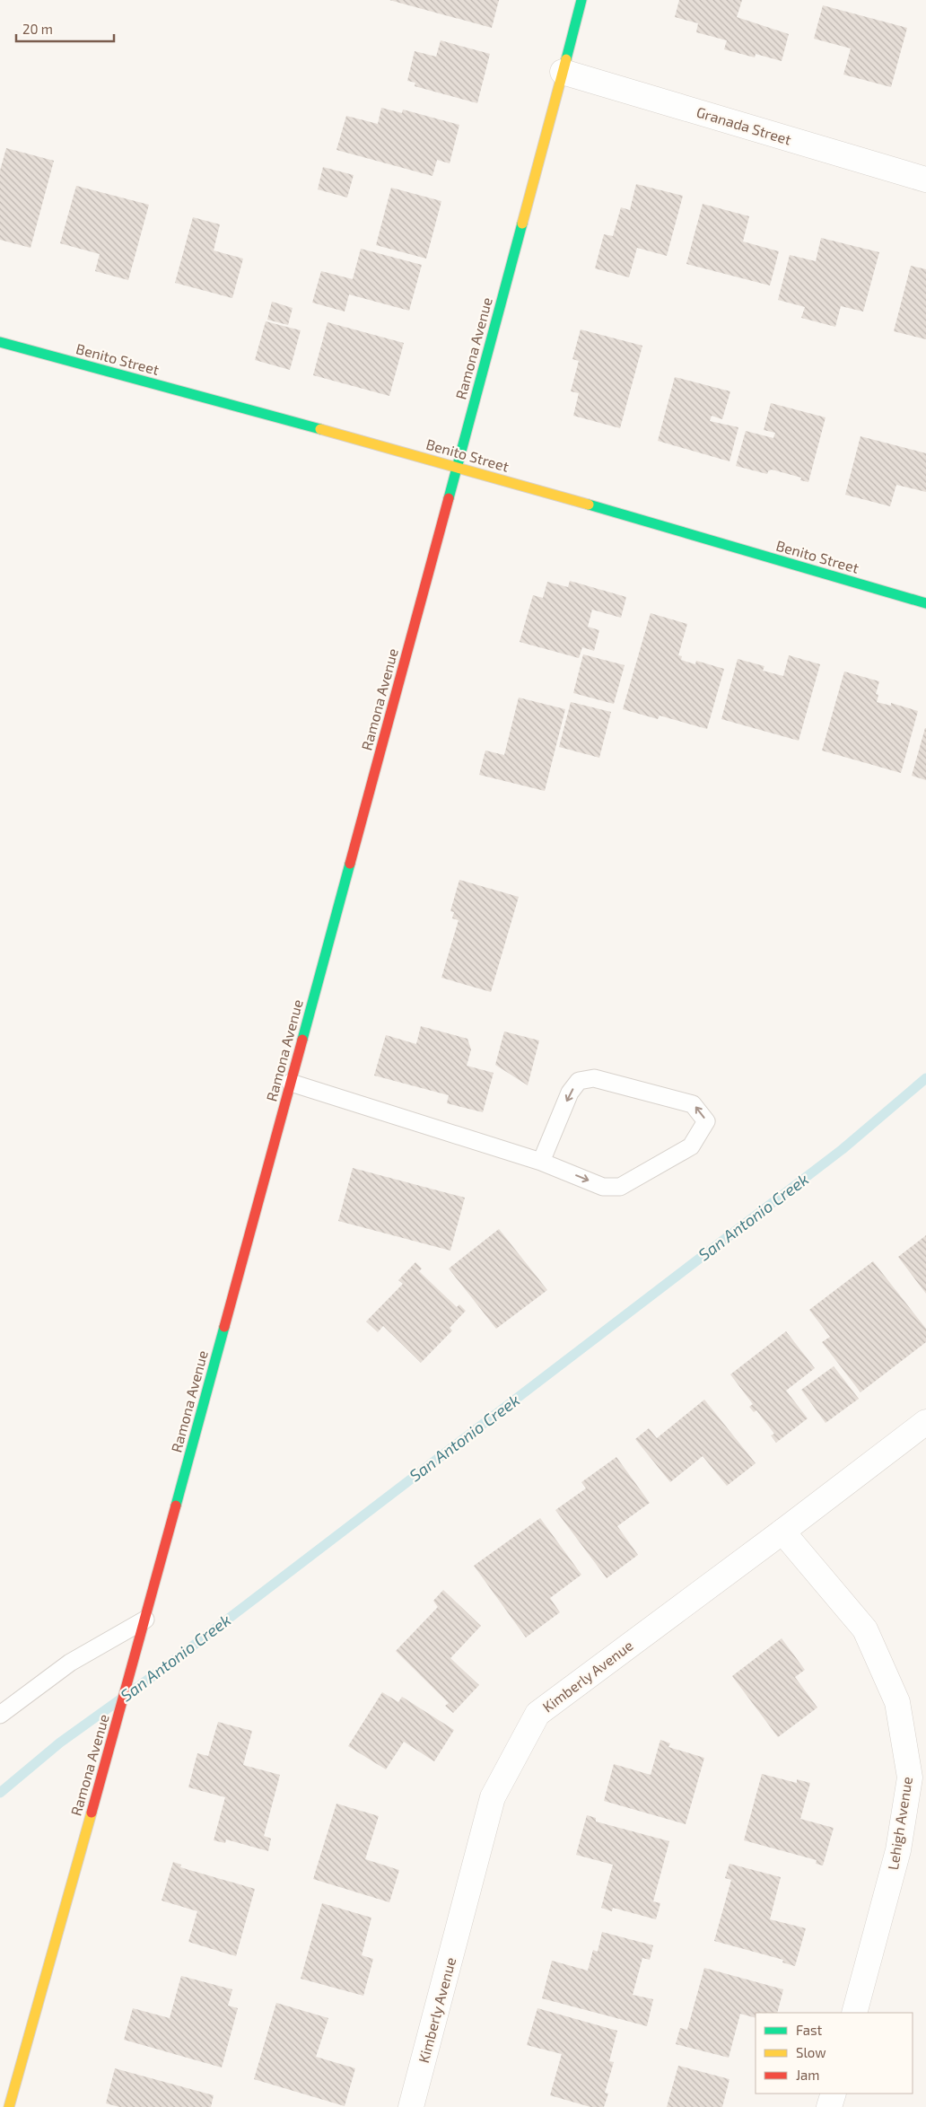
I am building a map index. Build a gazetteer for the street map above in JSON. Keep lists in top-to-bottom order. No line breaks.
{"streets":{"street":["Granada Street","Ramona Avenue","Benito Street","Kimberly Avenue","Lehigh Avenue"]},"crossings":[["Granada Street","Ramona Avenue"],["Ramona Avenue","Benito Street"],["Kimberly Avenue","Lehigh Avenue"]],"water":["San Antonio Creek"],"legend":["Fast","Slow","Jam"],"scale_bar":"20 m"}
